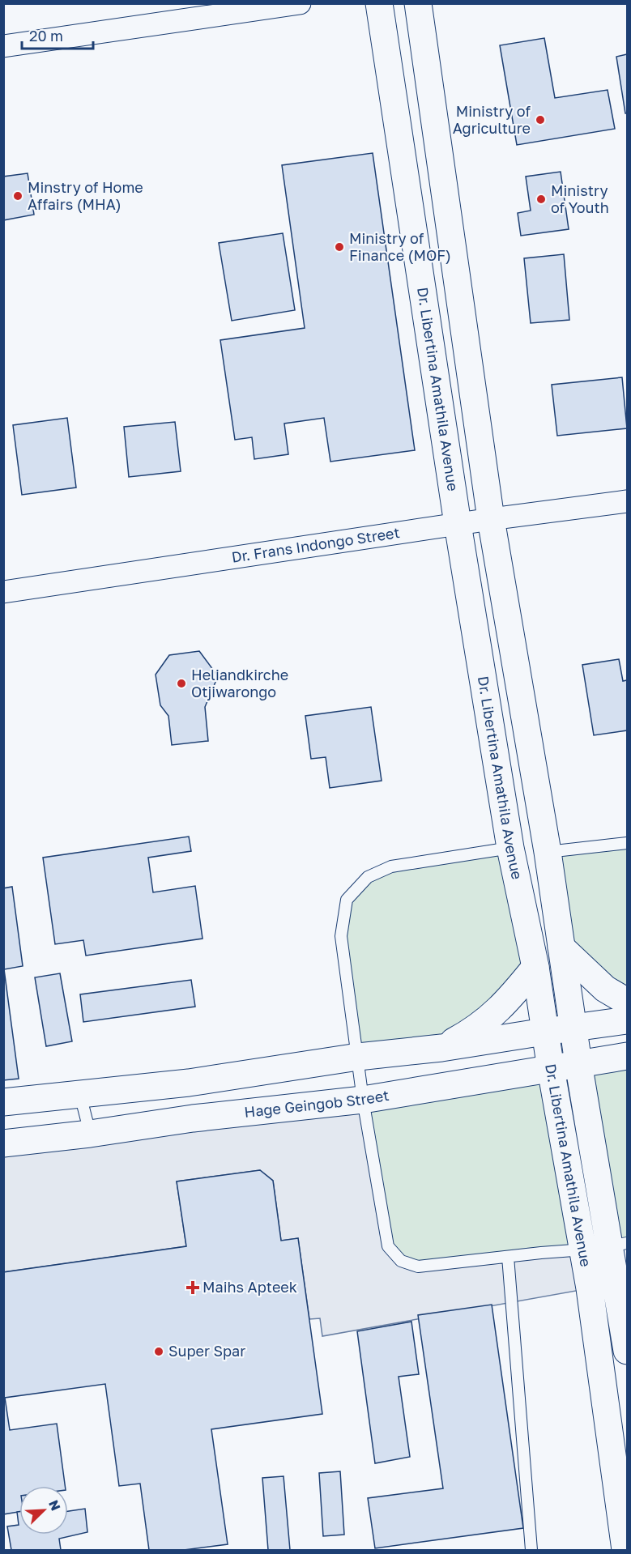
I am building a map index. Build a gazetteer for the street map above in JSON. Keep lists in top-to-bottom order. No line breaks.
{"streets":{"main road":["Dr. Libertina Amathila Avenue","Hage Geingob Street"],"street":["Dr. Frans Indongo Street"]},"crossings":[["Dr. Libertina Amathila Avenue","Dr. Frans Indongo Street"],["Dr. Libertina Amathila Avenue","Hage Geingob Street"]],"places":{"other":["Ministry of Agriculture","Minstry of Home Affairs (MHA)","Ministry of Youth","Ministry of Finance (MOF)","Heliandkirche Otjiwarongo","Super Spar"],"health":["Maihs Apteek"]},"scale_bar":"20 m","north":"top right"}
